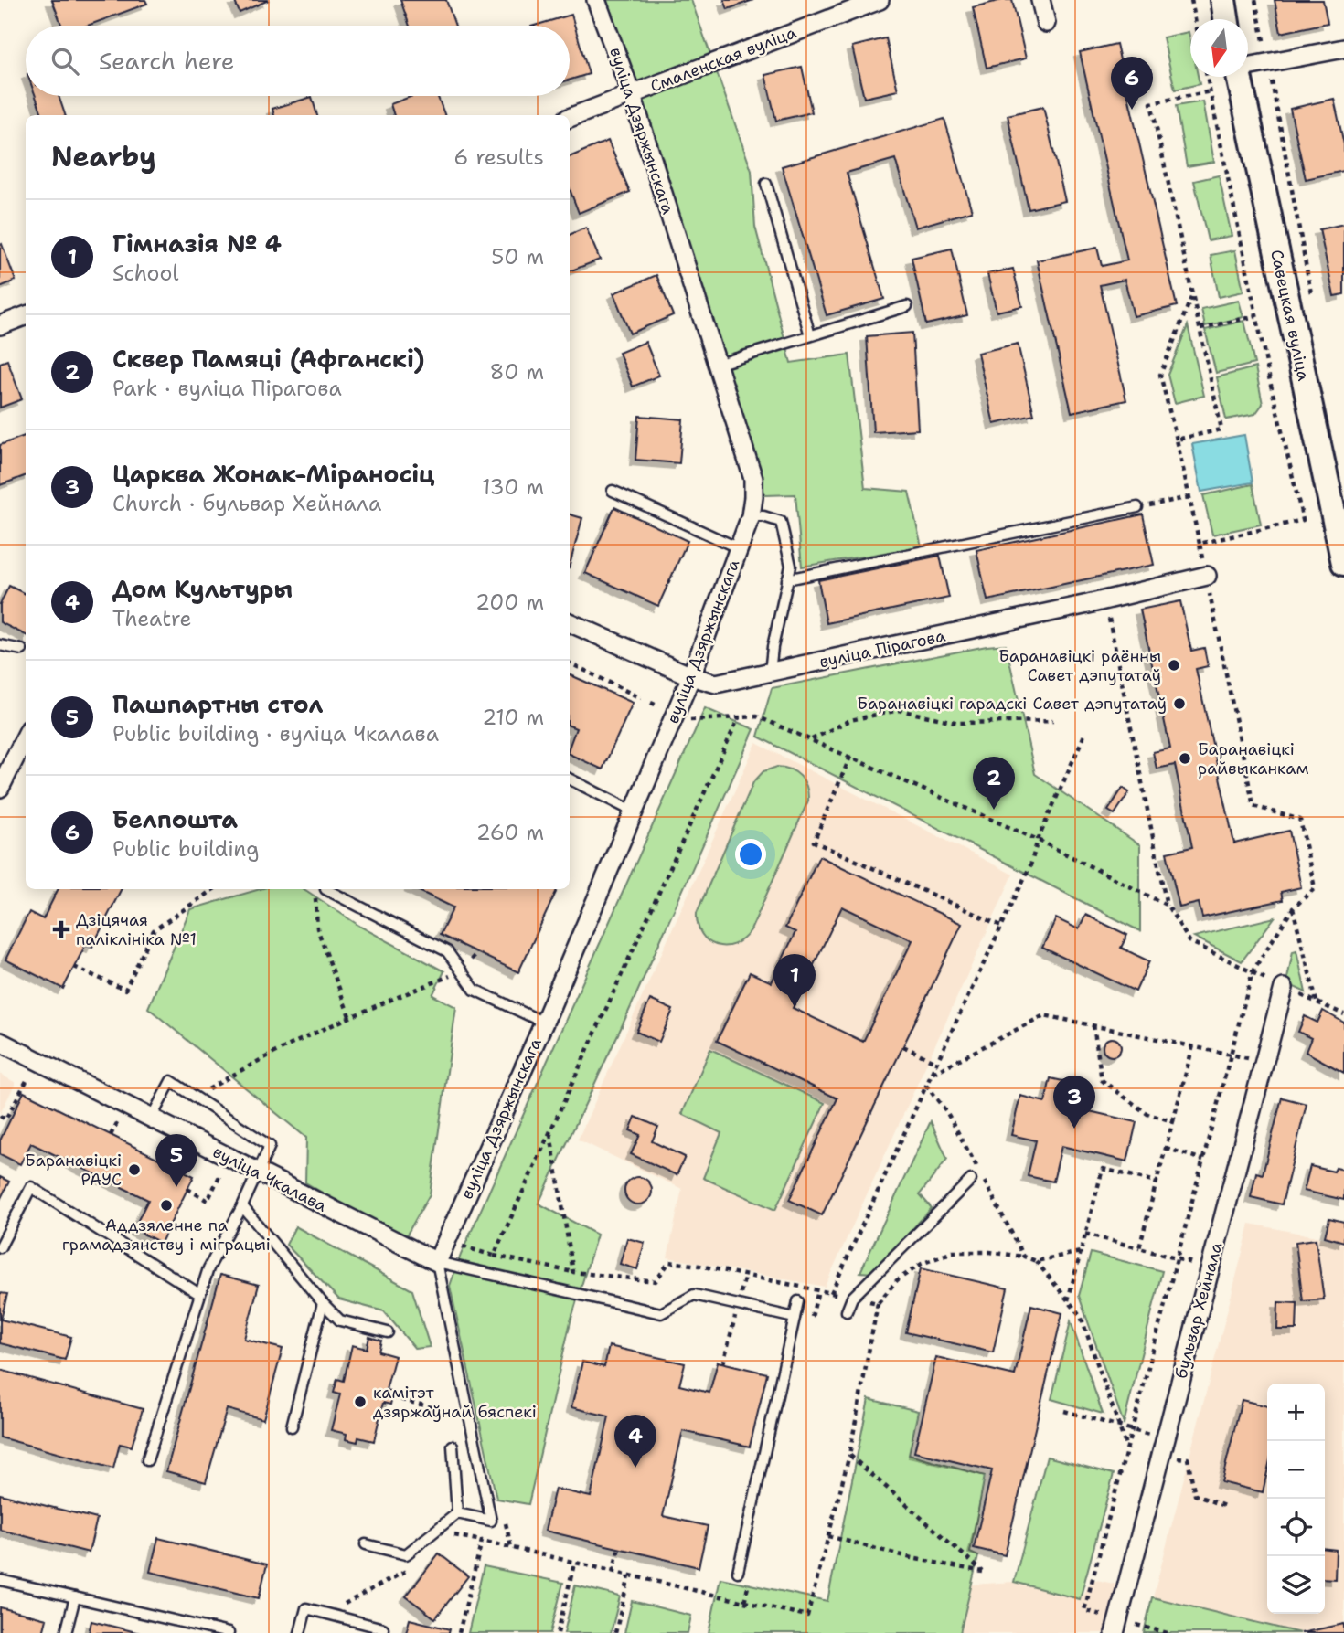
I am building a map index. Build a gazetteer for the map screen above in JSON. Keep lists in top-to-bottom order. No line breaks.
{"streets":{"main road":["Савецкая вуліца"],"street":["Смаленская вуліца","вуліца Дзяржынскага","вуліца Пірагова","вуліца Чкалава","бульвар Хейнала"]},"crossings":[["Смаленская вуліца","вуліца Дзяржынскага"],["вуліца Дзяржынскага","вуліца Пірагова"],["вуліца Дзяржынскага","вуліца Чкалава"]],"places":{"other":["Баранавіцкі раённы Савет дэпутатаў","Баранавіцкі гарадскі Савет дэпутатаў","Баранавіцкі райвыканкам","Баранавіцкі РАУС","Аддзяленне па грамадзянству і міграцыі","камітэт дзяржаўнай бяспекі"],"health":["Дзіцячая паліклініка №1"]},"north":"bottom","page":{"search":"Search here","pins":["6","2","1","3","5","4"],"heading":["Nearby","6 results"],"list":[{"mark":"1","name":"Гімназія № 4","note":"School","value":"50 m"},{"mark":"2","name":"Сквер Памяці (Афганскі)","note":"Park · вуліца Пірагова","value":"80 m"},{"mark":"3","name":"Царква Жонак-Міраносіц","note":"Church · бульвар Хейнала","value":"130 m"},{"mark":"4","name":"Дом Культуры","note":"Theatre","value":"200 m"},{"mark":"5","name":"Пашпартны стол","note":"Public building · вуліца Чкалава","value":"210 m"},{"mark":"6","name":"Белпошта","note":"Public building","value":"260 m"}],"map_buttons":["+","−"]}}
